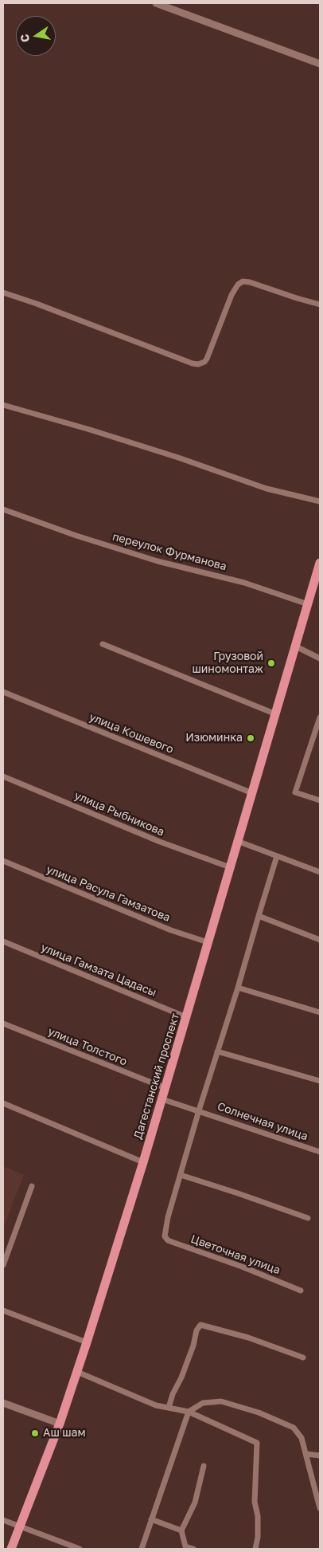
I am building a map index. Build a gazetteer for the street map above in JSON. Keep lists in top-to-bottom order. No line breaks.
{"streets":{"highway":["Дагестанский проспект"],"street":["переулок Фурманова","улица Кошевого","улица Рыбникова","улица Расула Гамзатова","улица Гамзата Цадасы","улица Толстого","Солнечная улица","Цветочная улица"]},"crossings":[["переулок Фурманова","Дагестанский проспект"],["улица Кошевого","Дагестанский проспект"],["улица Рыбникова","Дагестанский проспект"],["улица Расула Гамзатова","Дагестанский проспект"],["улица Гамзата Цадасы","Дагестанский проспект"],["улица Толстого","Дагестанский проспект"],["Дагестанский проспект","Солнечная улица"]],"places":["Грузовой шиномонтаж","Изюминка","Аш шам"],"north":"left"}
